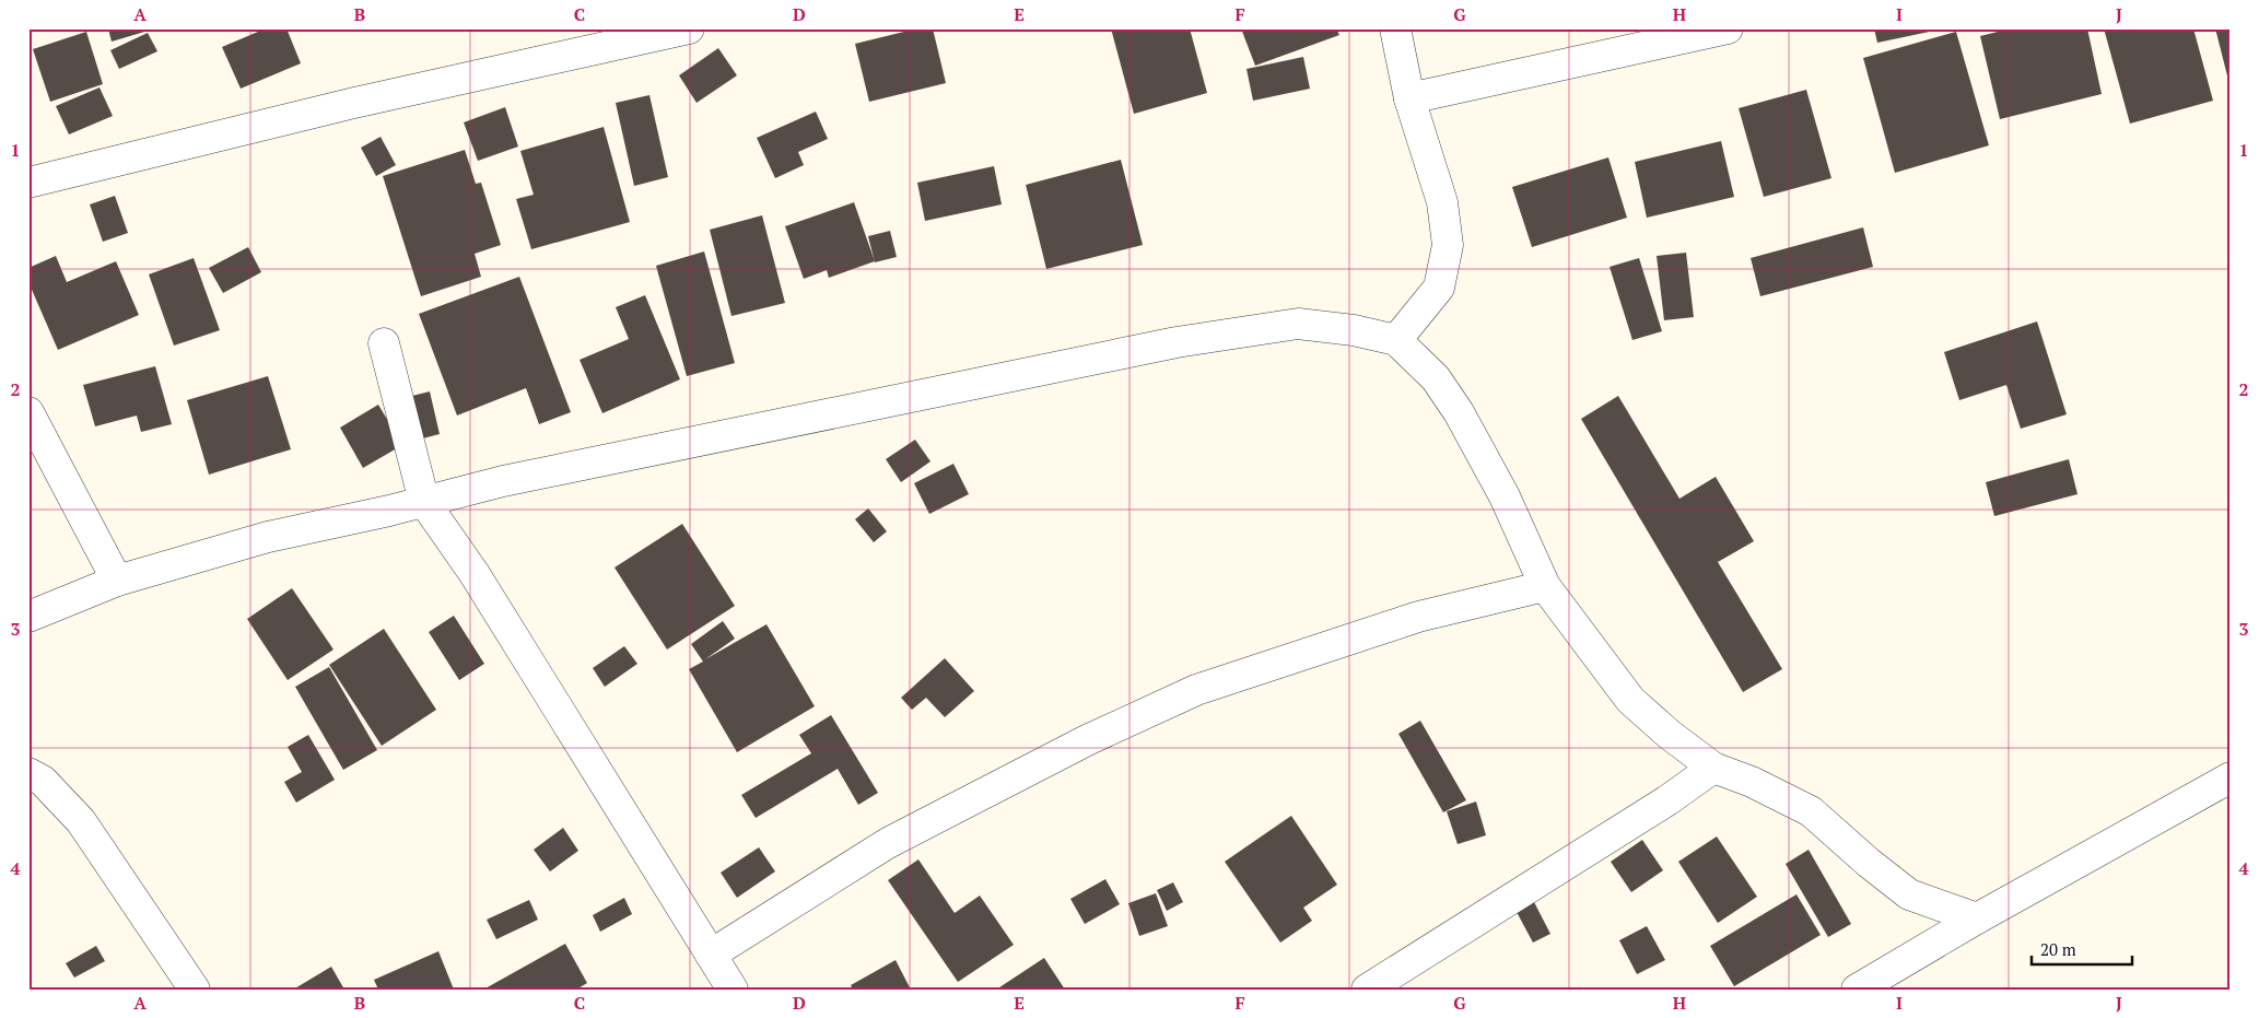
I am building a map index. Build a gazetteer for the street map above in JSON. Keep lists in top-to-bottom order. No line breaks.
{"scale_bar":"20 m","grid":{"columns":["A","B","C","D","E","F","G","H","I","J"],"rows":["1","2","3","4"]}}
